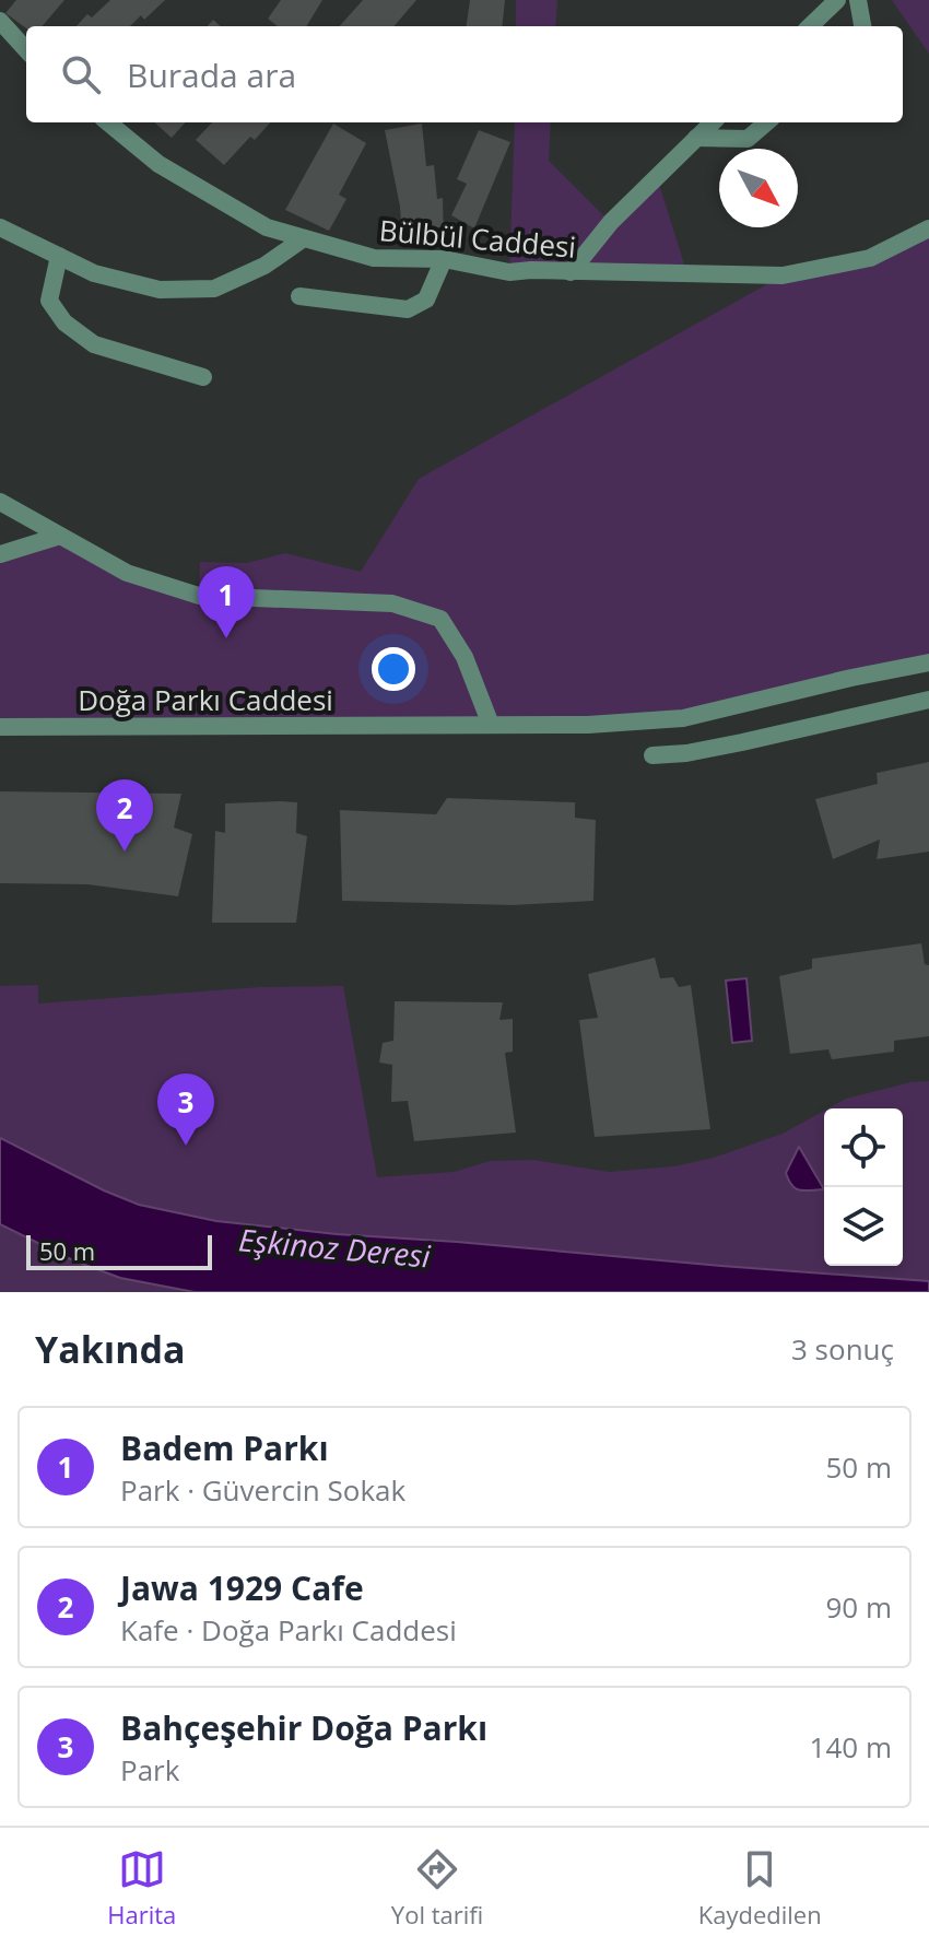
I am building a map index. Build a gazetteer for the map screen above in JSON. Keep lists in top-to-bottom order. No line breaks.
{"streets":{"street":["Bülbül Caddesi","Doğa Parkı Caddesi"]},"water":["Eşkinoz Deresi"],"scale_bar":"50 m","north":"bottom right","page":{"search":"Burada ara","pins":["1","2","3"],"scale":"50 m","heading":["Yakında","3 sonuç"],"list":[{"mark":"1","name":"Badem Parkı","note":"Park · Güvercin Sokak","value":"50 m"},{"mark":"2","name":"Jawa 1929 Cafe","note":"Kafe · Doğa Parkı Caddesi","value":"90 m"},{"mark":"3","name":"Bahçeşehir Doğa Parkı","note":"Park","value":"140 m"}],"nav":["Harita","Yol tarifi","Kaydedilen"]}}
